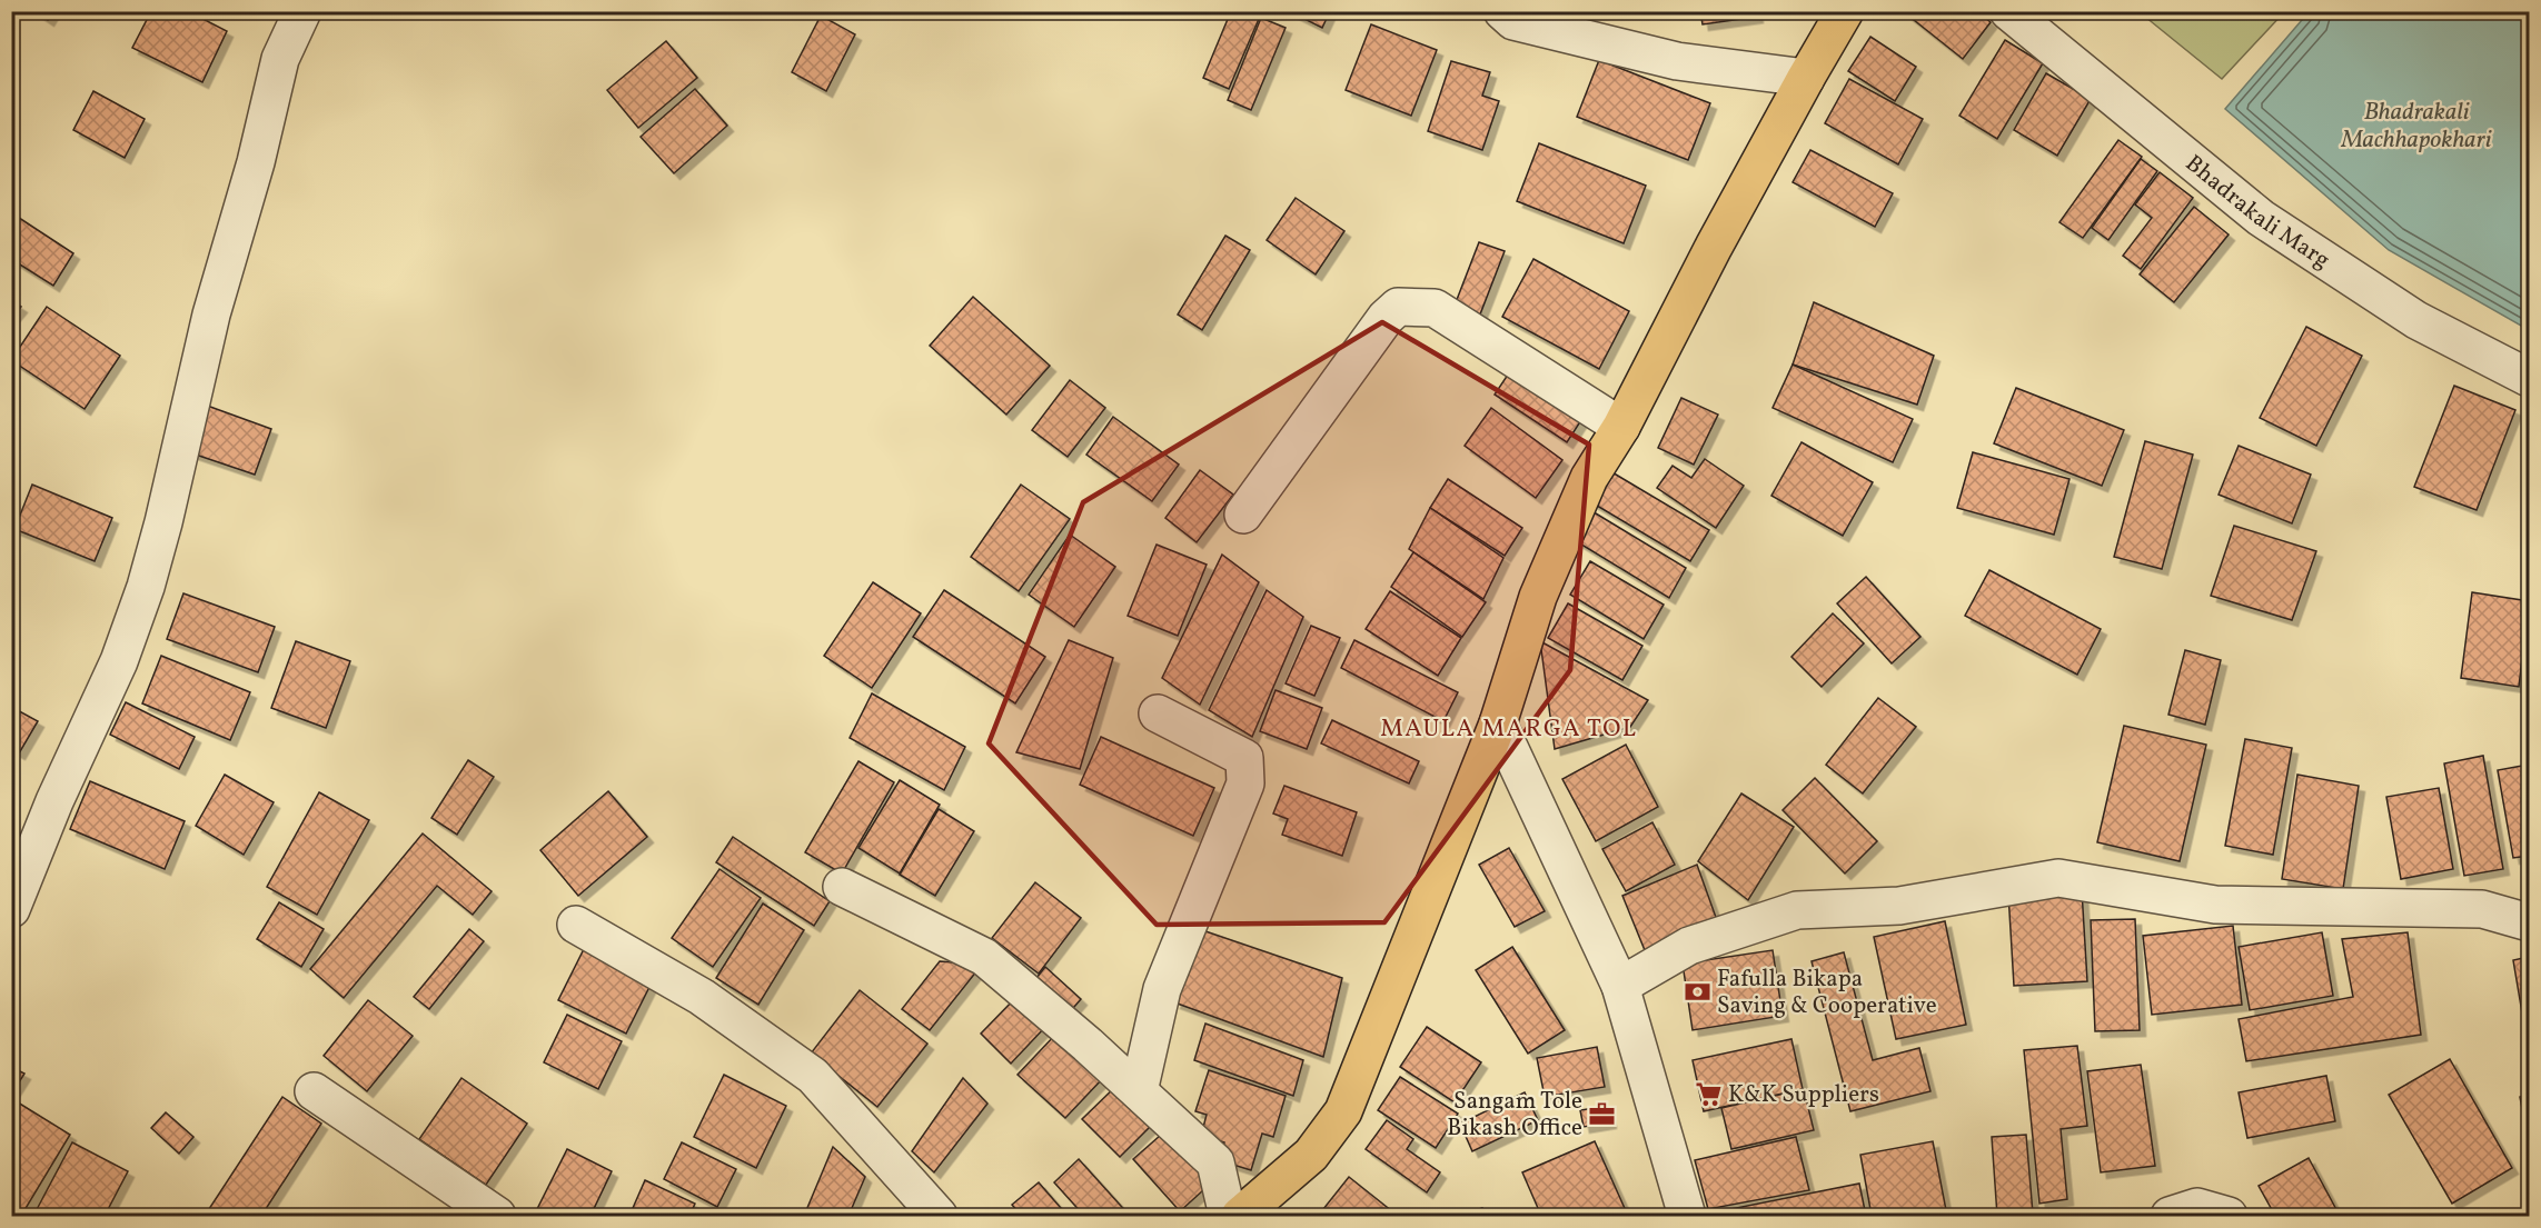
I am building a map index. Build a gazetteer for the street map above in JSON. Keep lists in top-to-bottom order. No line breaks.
{"streets":{"street":["Bhadrakali Marg"]},"districts":["MAULA MARGA TOL"],"water":["Bhadrakali Machhapokhari"],"places":{"bank":["Fafulla Bikapa Saving & Cooperative"],"supermarket":["K&K Suppliers"],"office":["Sangam Tole Bikash Office"]}}
